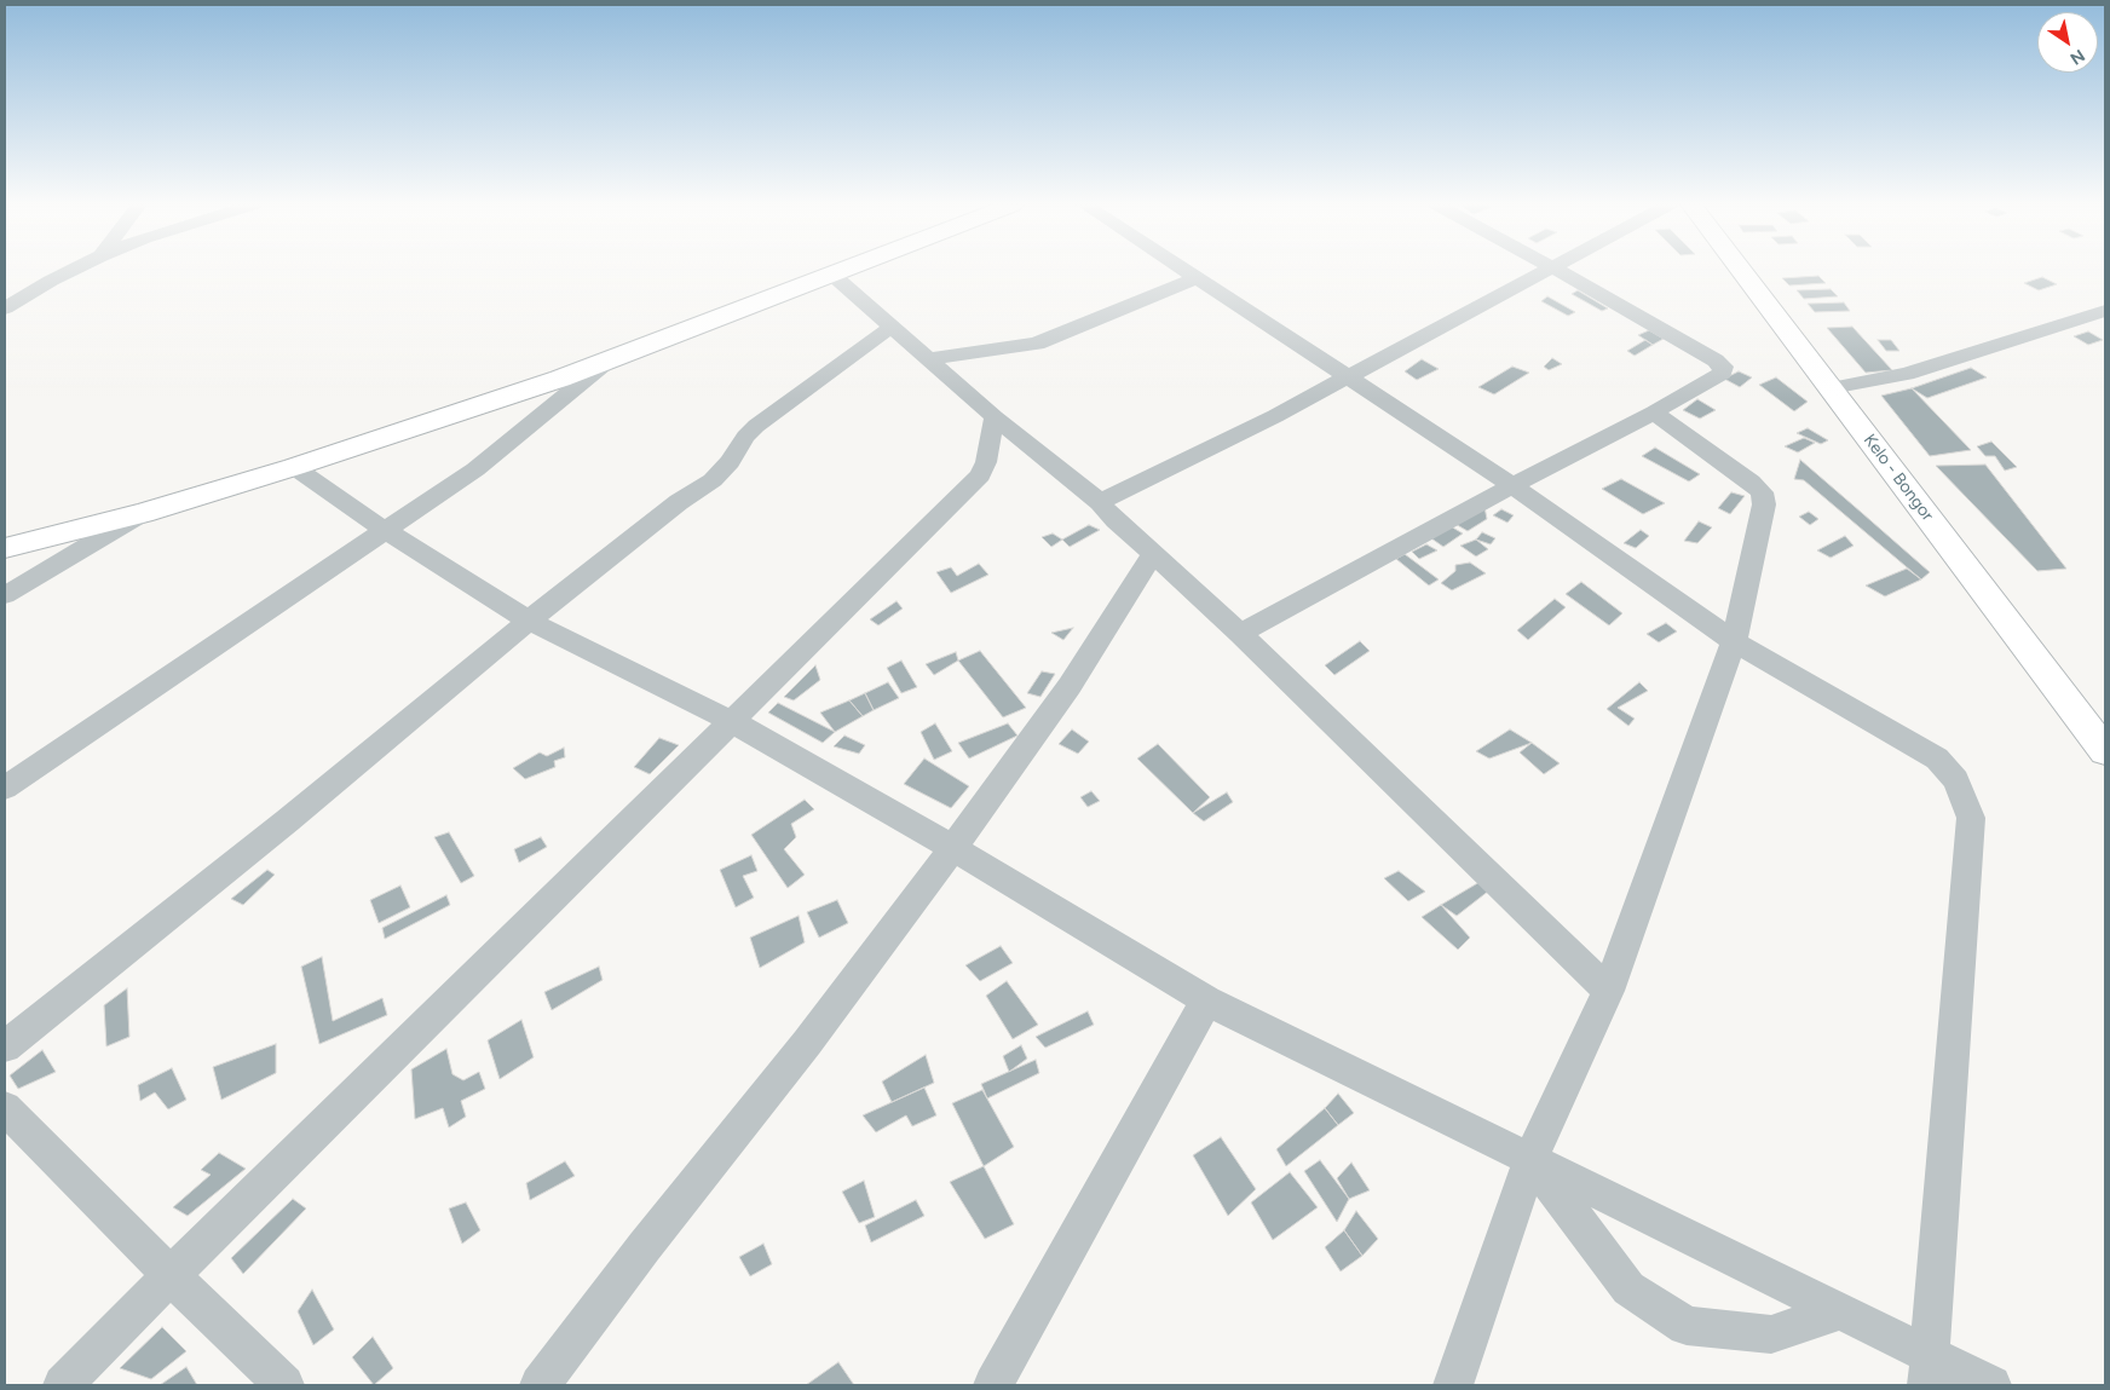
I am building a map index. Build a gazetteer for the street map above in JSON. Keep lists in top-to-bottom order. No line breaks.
{"streets":{"highway":["Kelo - Bongor"]},"north":"bottom right"}
